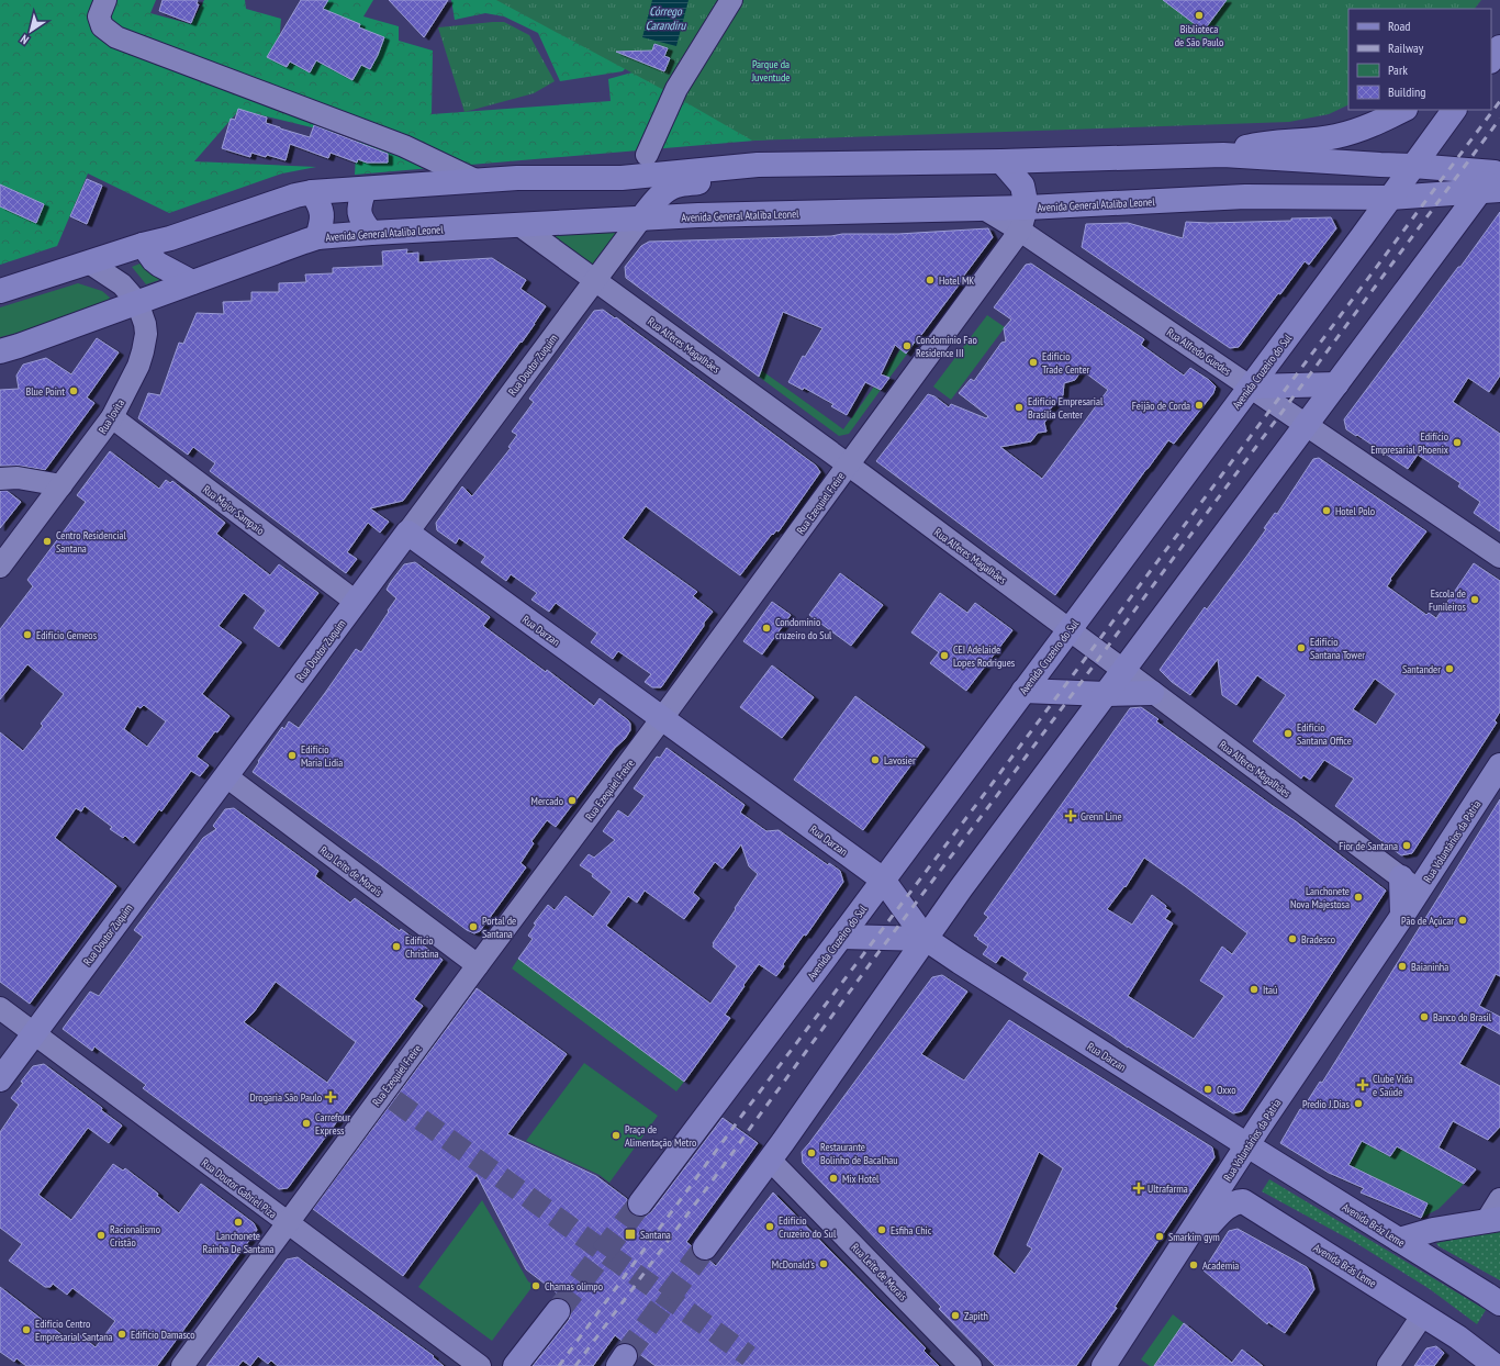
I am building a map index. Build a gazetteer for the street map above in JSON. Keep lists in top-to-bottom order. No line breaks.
{"streets":{"main road":["Avenida General Ataliba Leonel","Rua Doutor Zuquim","Avenida Cruzeiro do Sul","Rua Darzan","Rua Voluntários da Pátria","Avenida Bráz Leme","Avenida Brás Leme"],"street":["Rua Alferes Magalhães","Rua Alfredo Guedes","Rua Jovita","Rua Ezequiel Freire","Rua Major Sampaio","Rua Leite de Morais","Rua Doutor Gabriel Piza"]},"crossings":[["Avenida General Ataliba Leonel","Rua Alferes Magalhães"],["Avenida General Ataliba Leonel","Rua Alfredo Guedes"],["Avenida General Ataliba Leonel","Rua Doutor Zuquim"],["Avenida General Ataliba Leonel","Avenida Cruzeiro do Sul"],["Avenida General Ataliba Leonel","Rua Jovita"],["Avenida General Ataliba Leonel","Rua Ezequiel Freire"],["Rua Alferes Magalhães","Rua Doutor Zuquim"],["Rua Alferes Magalhães","Avenida Cruzeiro do Sul"],["Rua Alferes Magalhães","Rua Ezequiel Freire"],["Rua Alferes Magalhães","Rua Voluntários da Pátria"],["Rua Alfredo Guedes","Avenida Cruzeiro do Sul"],["Rua Alfredo Guedes","Rua Ezequiel Freire"],["Rua Doutor Zuquim","Rua Major Sampaio"],["Rua Doutor Zuquim","Rua Darzan"],["Rua Doutor Zuquim","Rua Leite de Morais"],["Rua Doutor Zuquim","Rua Doutor Gabriel Piza"],["Avenida Cruzeiro do Sul","Rua Darzan"],["Rua Jovita","Rua Major Sampaio"],["Rua Ezequiel Freire","Rua Darzan"],["Rua Ezequiel Freire","Rua Leite de Morais"],["Rua Ezequiel Freire","Rua Doutor Gabriel Piza"],["Rua Darzan","Rua Voluntários da Pátria"],["Rua Darzan","Avenida Bráz Leme"],["Rua Voluntários da Pátria","Avenida Bráz Leme"],["Rua Voluntários da Pátria","Avenida Brás Leme"]],"water":["Córrego Carandiru"],"parks":["Parque da Juventude"],"places":{"other":["Biblioteca de São Paulo","Hotel MK","Condomínio Fao Residence III","Edifício Trade Center","Blue Point","Feijão de Corda","Edifício Empresarial Brasilia Center","Edifício Empresarial Phoenix","Hotel Polo","Centro Residencial Santana","Escola de Funileiros","Condomínio cruzeiro do Sul","Edifício Gemeos","Edifício Santana Tower","CEI Adelaide Lopes Rodrigues","Santander","Edifício Santana Office","Edifício Maria Lidia","Lavosier","Mercado","Fior de Santana","Lanchonete Nova Majestosa","Pão de Açúcar","Portal de Santana","Bradesco","Edifício Christina","Baianinha","Itaú","Banco do Brasil","Oxxo","Predio J.Dias","Carrefour Express","Praça de Alimentação Metro","Restaurante Bolinho de Bacalhau","Mix Hotel","Lanchonete Rainha De Santana","Edifício Cruzeiro do Sul","Esfiha Chic","Racionalismo Cristão","Smarkim gym","McDonald's","Academia","Chamas olimpo","Zapith","Edifício Centro Empresarial Santana","Edifício Damasco"],"health":["Grenn Line","Clube Vida e Saúde","Drogaria São Paulo","Ultrafarma"],"transit":["Santana"]},"legend":["Road","Railway","Park","Building"],"north":"bottom left"}
